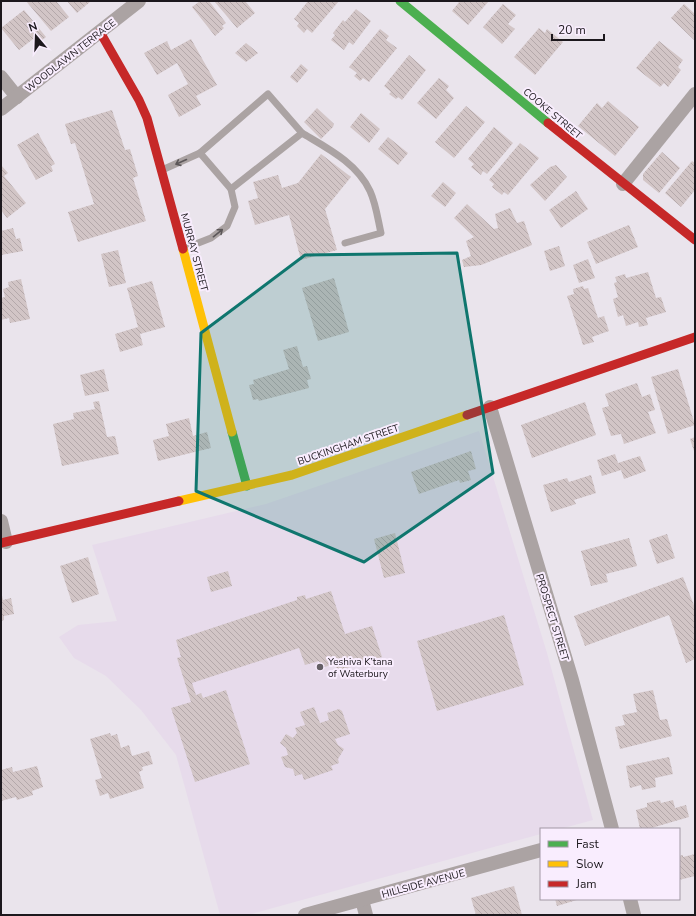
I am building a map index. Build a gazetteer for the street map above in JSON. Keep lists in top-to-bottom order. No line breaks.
{"streets":{"street":["WOODLAWN TERRACE","COOKE STREET","MURRAY STREET","BUCKINGHAM STREET","PROSPECT STREET","HILLSIDE AVENUE"]},"crossings":[["WOODLAWN TERRACE","MURRAY STREET"],["MURRAY STREET","BUCKINGHAM STREET"],["BUCKINGHAM STREET","PROSPECT STREET"]],"places":["Yeshiva K’tana of Waterbury"],"legend":["Fast","Slow","Jam"],"scale_bar":"20 m","north":"top"}
